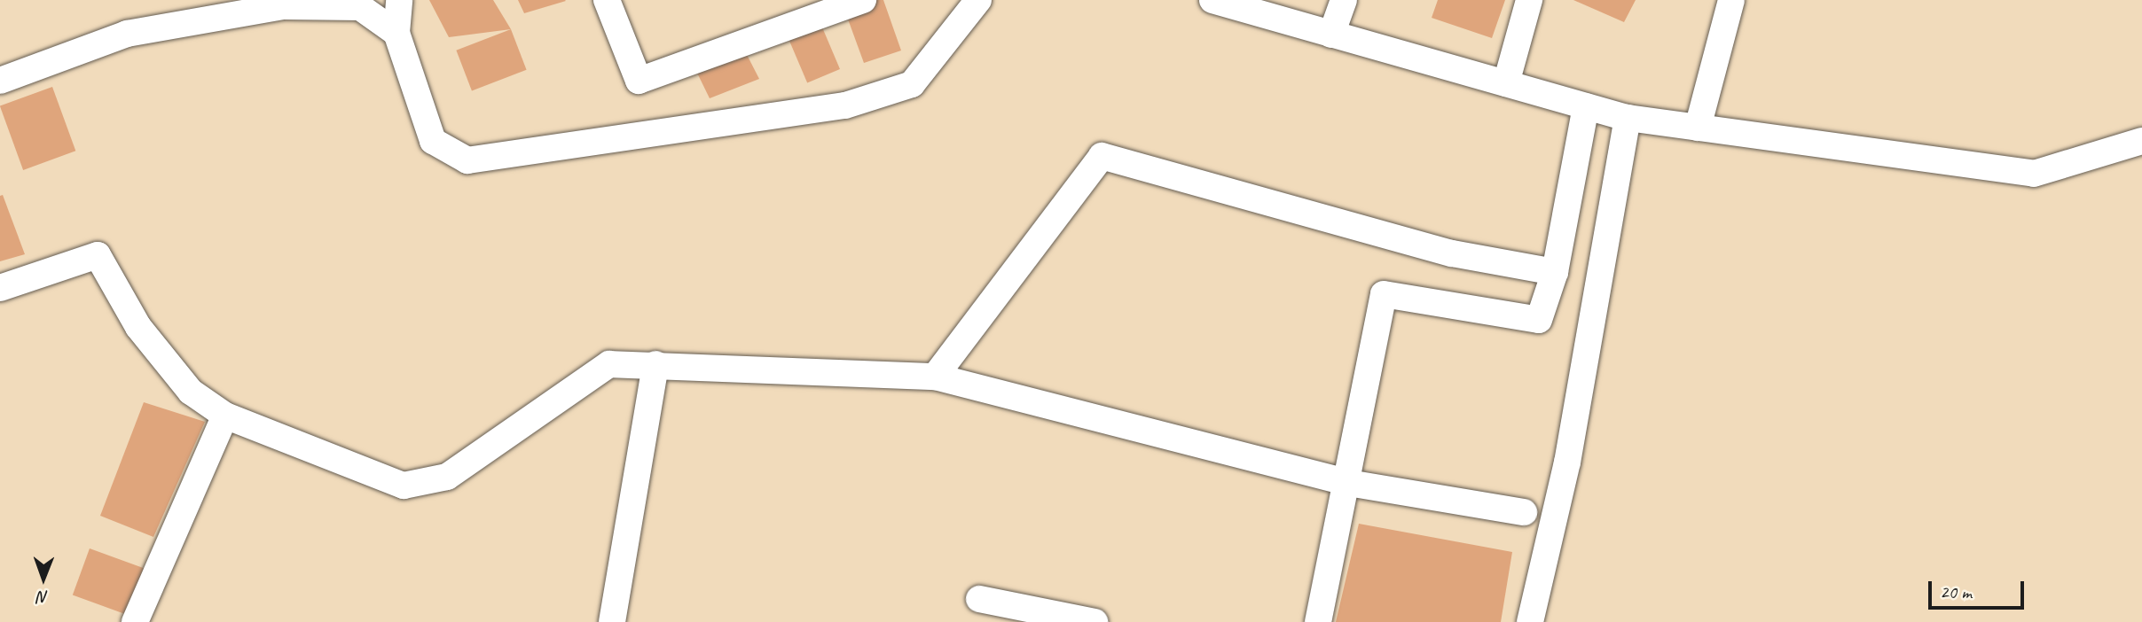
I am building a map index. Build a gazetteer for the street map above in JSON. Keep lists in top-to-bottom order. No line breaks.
{"scale_bar":"20 m","north":"bottom"}
